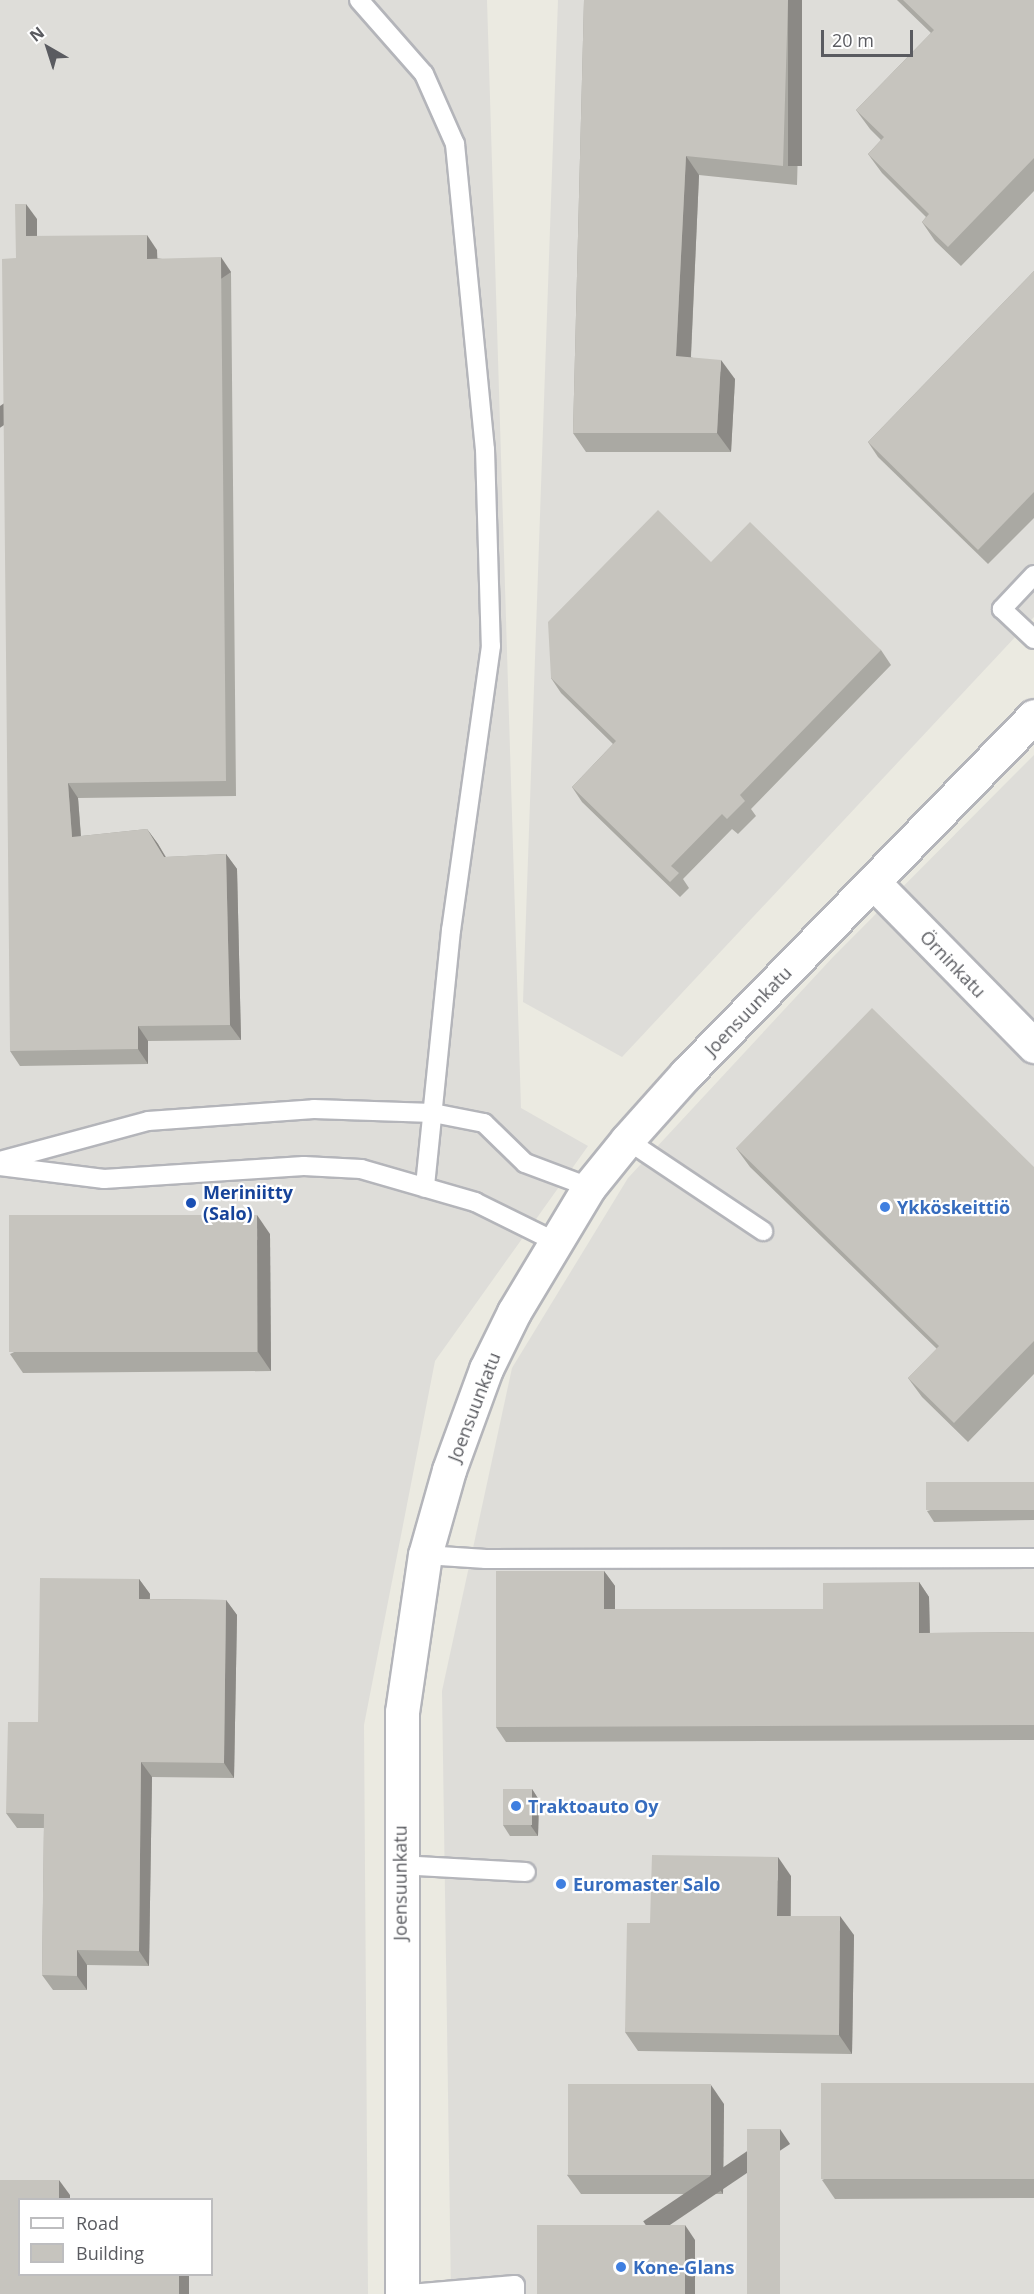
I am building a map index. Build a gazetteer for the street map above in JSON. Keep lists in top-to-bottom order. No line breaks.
{"streets":{"street":["Örninkatu","Joensuunkatu"]},"crossings":[["Örninkatu","Joensuunkatu"]],"places":["Meriniitty (Salo)","Ykköskeittiö","Traktoauto Oy","Euromaster Salo","Kone-Glans"],"legend":["Road","Building"],"scale_bar":"20 m","north":"top left"}
